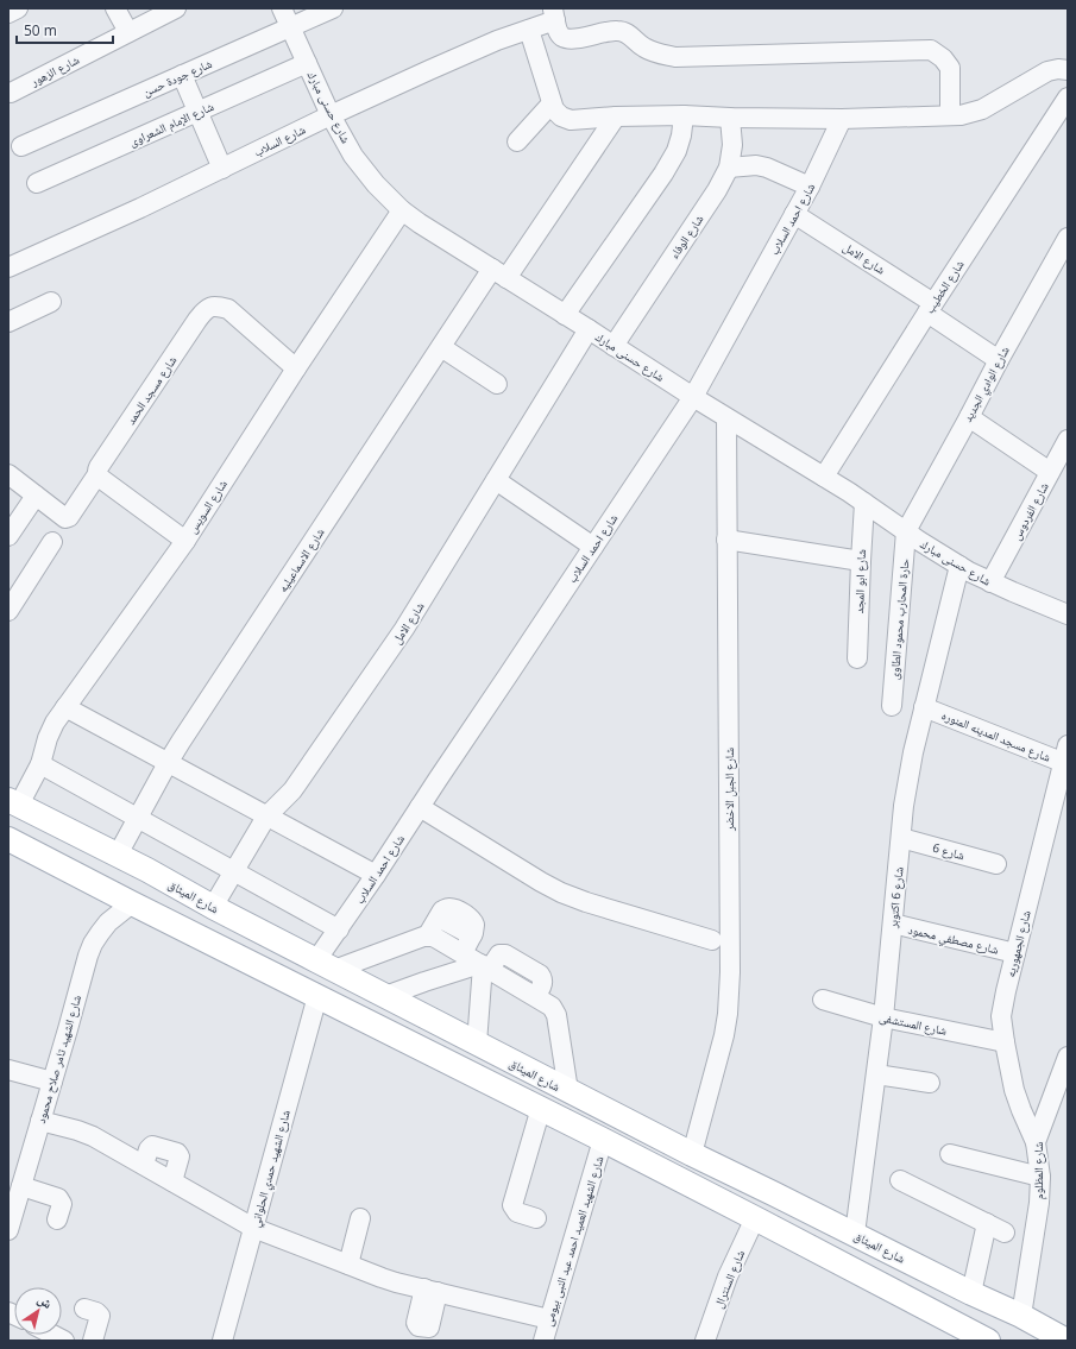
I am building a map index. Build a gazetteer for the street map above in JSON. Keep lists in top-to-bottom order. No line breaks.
{"streets":{"main road":["شارع الميثاق"],"street":["شارع الزهور","شارع جودة حسن","شارع حسنى مبارك","شارع الإمام الشعراوى","شارع السلاب","شارع احمد السلاب","شارع الوفاء","شارع الامل","شارع الخطيب","شارع الوادي الجديد","شارع مسجد الحمد","شارع السويس","شارع الفردوس","شارع الاسماعيليه","شارع ابو المجد","حارة المحارب محمود الطاوى","شارع مسجد المدينه المنوره","شارع الجبل الاخضر","شارع 6","شارع 6 اكتوبر","شارع مصطفي محمود","شارع الجمهوريه","شارع المستشفى","شارع الشهيد تامر صلاح محمود","شارع الشهيد حمدي الحلواني","شارع المظلوم","شارع الشهيد العميد احمد عبد النبى بيومى","شارع السنترال"]},"crossings":[["شارع جودة حسن","شارع حسنى مبارك"],["شارع حسنى مبارك","شارع الإمام الشعراوى"],["شارع حسنى مبارك","شارع السلاب"],["شارع حسنى مبارك","شارع احمد السلاب"],["شارع حسنى مبارك","شارع الوفاء"],["شارع حسنى مبارك","شارع الامل"],["شارع حسنى مبارك","شارع الخطيب"],["شارع حسنى مبارك","شارع الوادي الجديد"],["شارع حسنى مبارك","شارع السويس"],["شارع حسنى مبارك","شارع الفردوس"],["شارع حسنى مبارك","شارع الاسماعيليه"],["شارع حسنى مبارك","شارع ابو المجد"],["شارع حسنى مبارك","حارة المحارب محمود الطاوى"],["شارع حسنى مبارك","شارع الجبل الاخضر"],["شارع حسنى مبارك","شارع 6 اكتوبر"],["شارع احمد السلاب","شارع الامل"],["شارع احمد السلاب","شارع الميثاق"],["شارع الامل","شارع الخطيب"],["شارع الامل","شارع الوادي الجديد"],["شارع الامل","شارع الميثاق"],["شارع الوادي الجديد","حارة المحارب محمود الطاوى"],["شارع مسجد الحمد","شارع السويس"],["شارع السويس","شارع الميثاق"],["شارع الاسماعيليه","شارع الميثاق"],["شارع مسجد المدينه المنوره","شارع 6 اكتوبر"],["شارع مسجد المدينه المنوره","شارع الجمهوريه"],["شارع الجبل الاخضر","شارع الميثاق"],["شارع 6","شارع 6 اكتوبر"],["شارع الميثاق","شارع 6 اكتوبر"],["شارع الميثاق","شارع المظلوم"],["شارع 6 اكتوبر","شارع مصطفي محمود"],["شارع 6 اكتوبر","شارع المستشفى"],["شارع مصطفي محمود","شارع الجمهوريه"],["شارع الجمهوريه","شارع المستشفى"],["شارع الجمهوريه","شارع المظلوم"]],"scale_bar":"50 m","north":"top right"}
